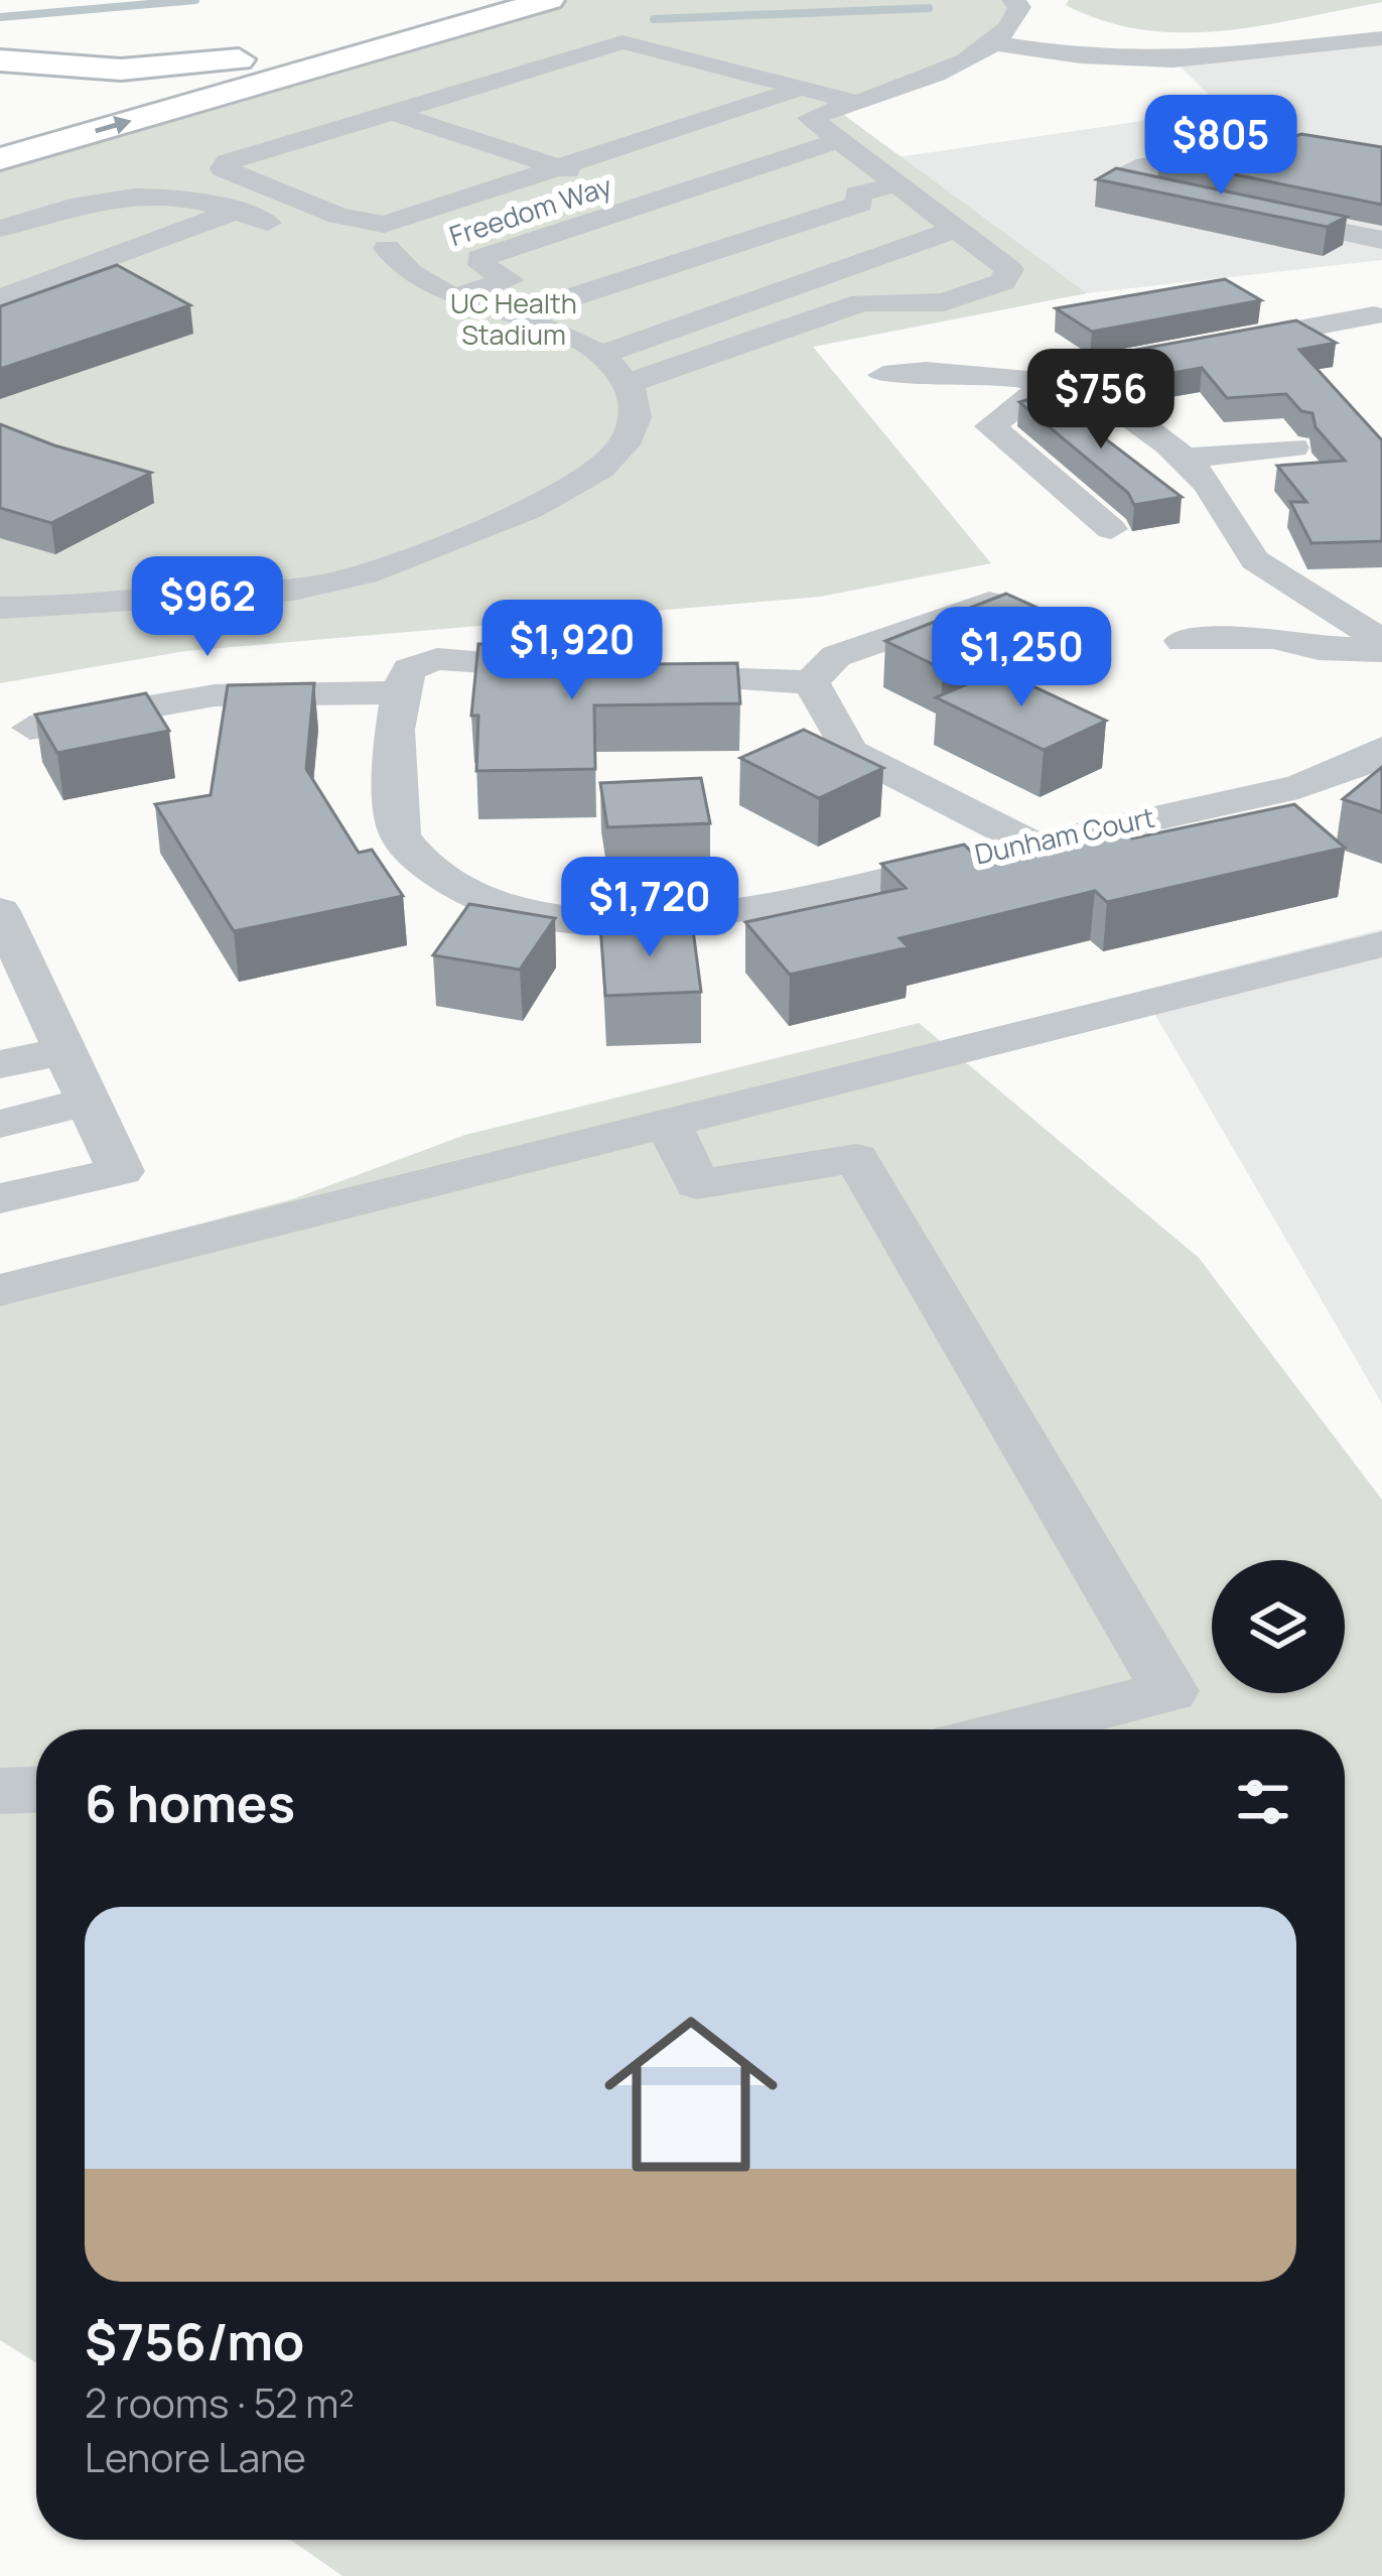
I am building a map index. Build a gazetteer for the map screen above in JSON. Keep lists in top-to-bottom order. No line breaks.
{"streets":{"street":["Freedom Way","Dunham Court"]},"parks":["UC Health Stadium"],"page":{"price":["$805","$756","$962","$1,920","$1,250","$1,720"],"heading":"6 homes","list":[{"name":"$756/mo","note":"2 rooms · 52 m² · Lenore Lane"}]}}
